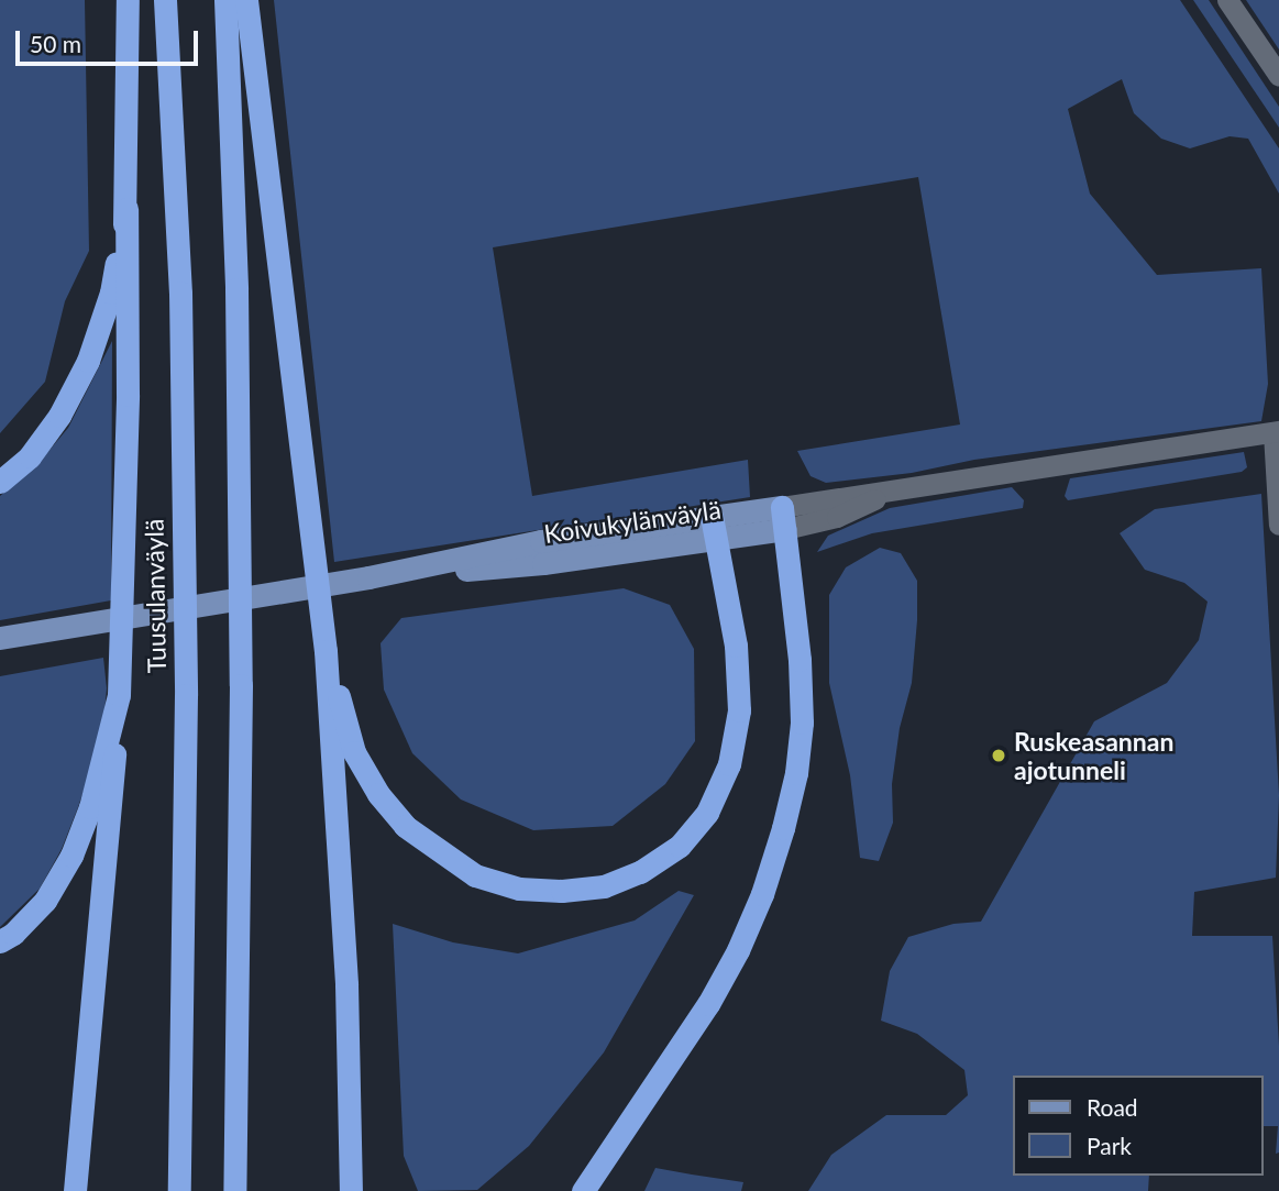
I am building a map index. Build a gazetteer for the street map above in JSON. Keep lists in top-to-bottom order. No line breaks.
{"streets":{"highway":["Tuusulanväylä"],"main road":["Koivukylänväylä"]},"places":["Ruskeasannan ajotunneli"],"legend":["Road","Park"],"scale_bar":"50 m"}
